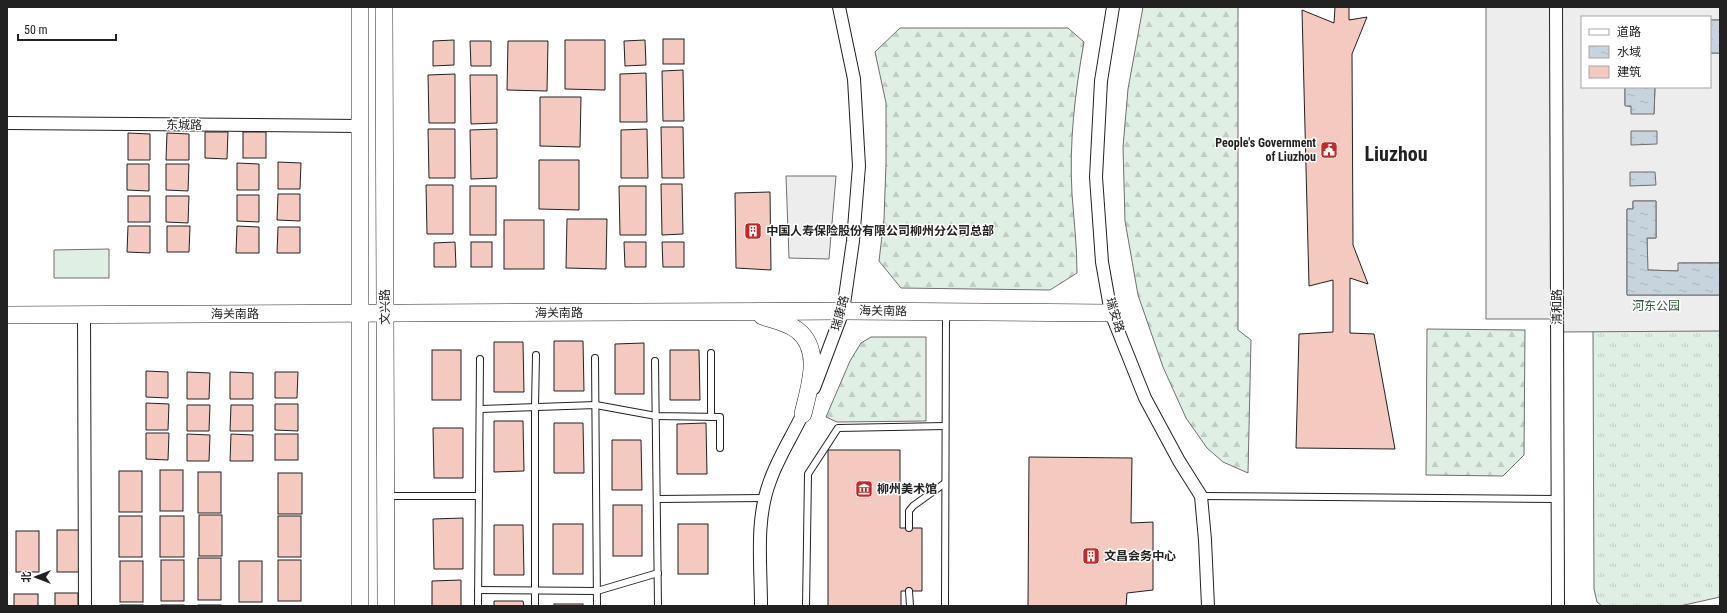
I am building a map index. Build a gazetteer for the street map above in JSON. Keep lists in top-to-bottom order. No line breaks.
{"streets":{"street":["东城路","文兴路","清和路","海关南路","瑞康路","瑞安路"]},"crossings":[["东城路","文兴路"],["文兴路","海关南路"],["海关南路","瑞康路"],["海关南路","瑞安路"]],"districts":["Liuzhou"],"parks":["河东公园"],"places":{"public building":["People's Government of Liuzhou"],"building":["中国人寿保险股份有限公司柳州分公司总部","文昌会务中心"],"museum":["柳州美术馆"]},"legend":["道路","水域","建筑"],"scale_bar":"50 m","north":"left"}
